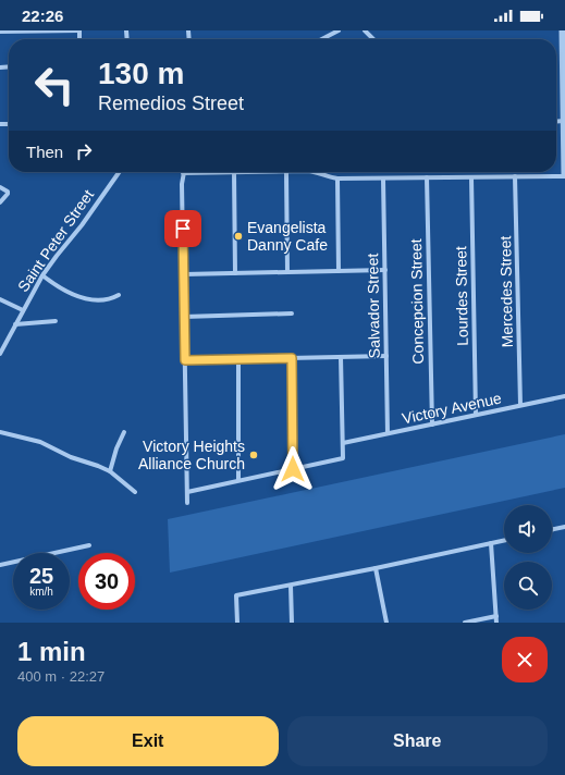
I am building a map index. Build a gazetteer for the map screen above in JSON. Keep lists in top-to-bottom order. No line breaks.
{"streets":{"street":["Saint Peter Street","Mercedes Street","Lourdes Street","Concepcion Street","Salvador Street","Victory Avenue"]},"crossings":[["Mercedes Street","Victory Avenue"],["Lourdes Street","Victory Avenue"],["Concepcion Street","Victory Avenue"],["Salvador Street","Victory Avenue"]],"places":["Evangelista Danny Cafe","Victory Heights Alliance Church"],"page":{"status":"22:26","turn":["130 m","Remedios Street"],"then":"Then","speed":"25 km/h","limit":"30","heading":["1 min","400 m · 22:27"],"buttons":["Exit","Share"]}}
